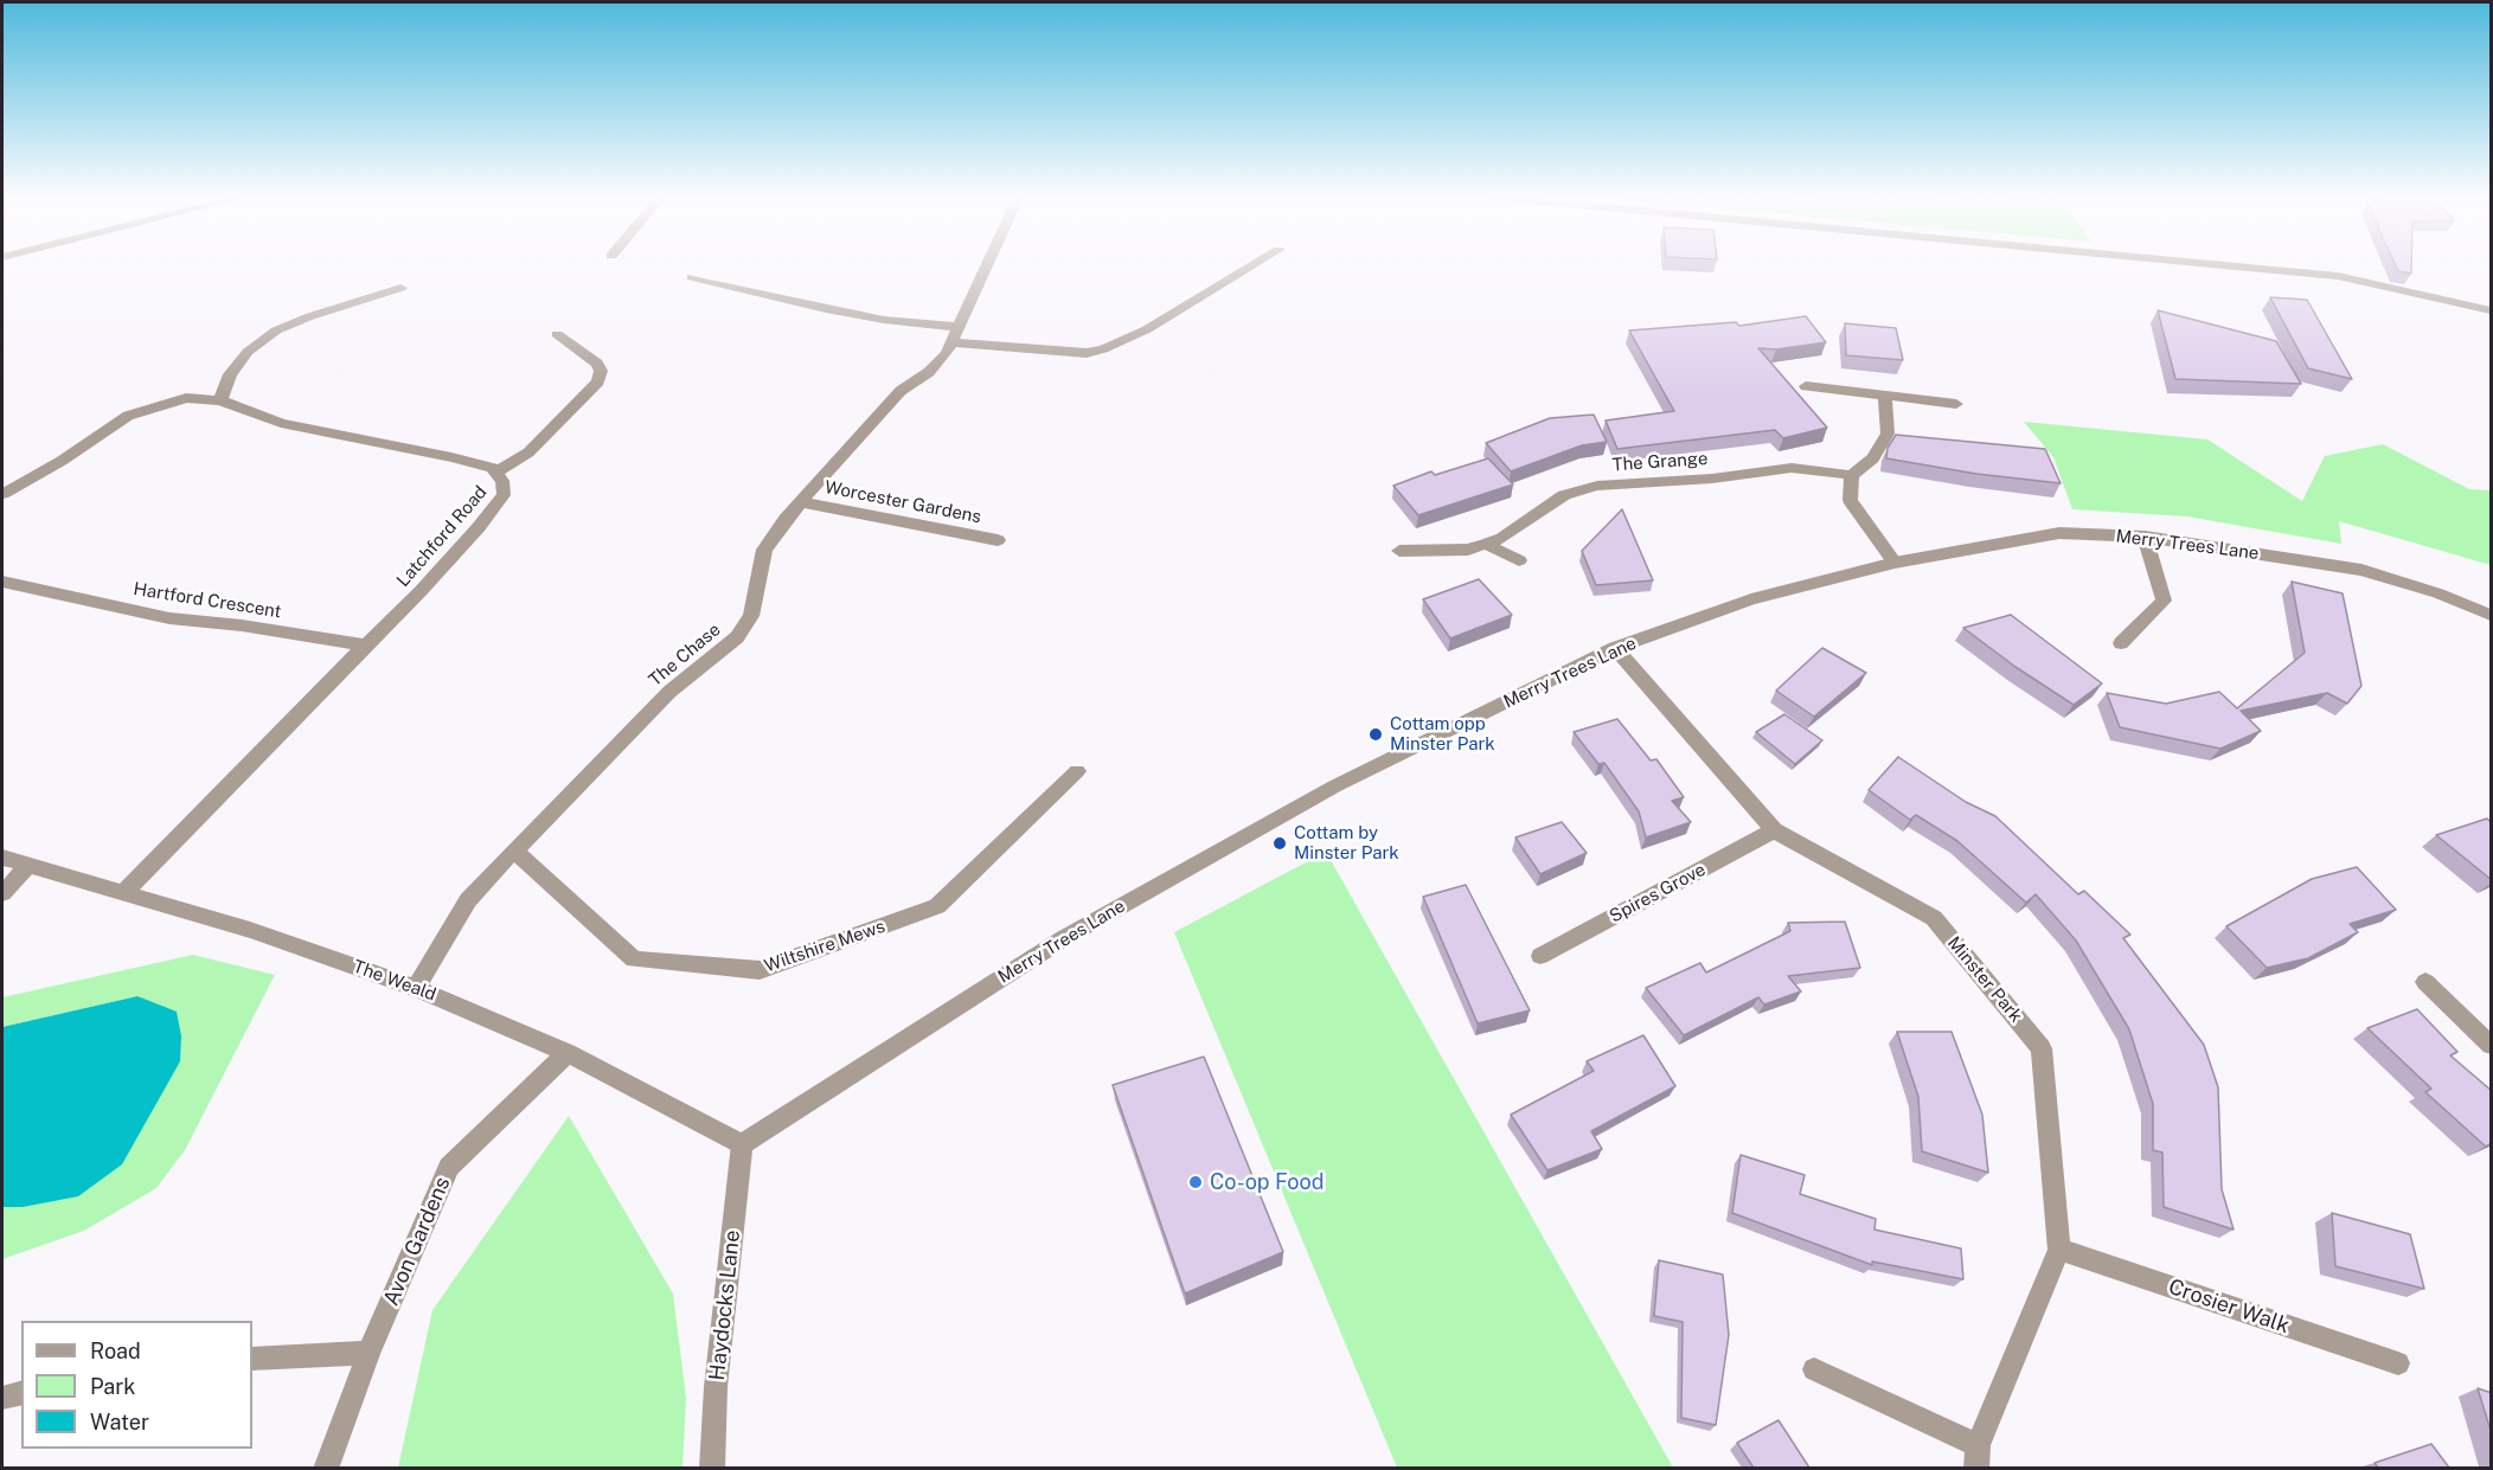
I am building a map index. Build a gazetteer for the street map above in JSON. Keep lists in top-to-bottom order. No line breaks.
{"streets":{"street":["The Grange","Worcester Gardens","Latchford Road","Merry Trees Lane","Hartford Crescent","The Chase","Spires Grove","Wiltshire Mews","Minster Park","The Weald","Avon Gardens","Haydocks Lane","Crosier Walk"]},"crossings":[["Worcester Gardens","The Chase"],["Latchford Road","Hartford Crescent"],["Latchford Road","The Weald"],["Merry Trees Lane","Minster Park"],["Merry Trees Lane","The Weald"],["Merry Trees Lane","Haydocks Lane"],["The Chase","Wiltshire Mews"],["The Chase","The Weald"],["Spires Grove","Minster Park"],["Minster Park","Crosier Walk"],["The Weald","Avon Gardens"],["The Weald","Haydocks Lane"]],"places":["Cottam opp Minster Park","Cottam by Minster Park","Co-op Food"],"legend":["Road","Park","Water"]}
